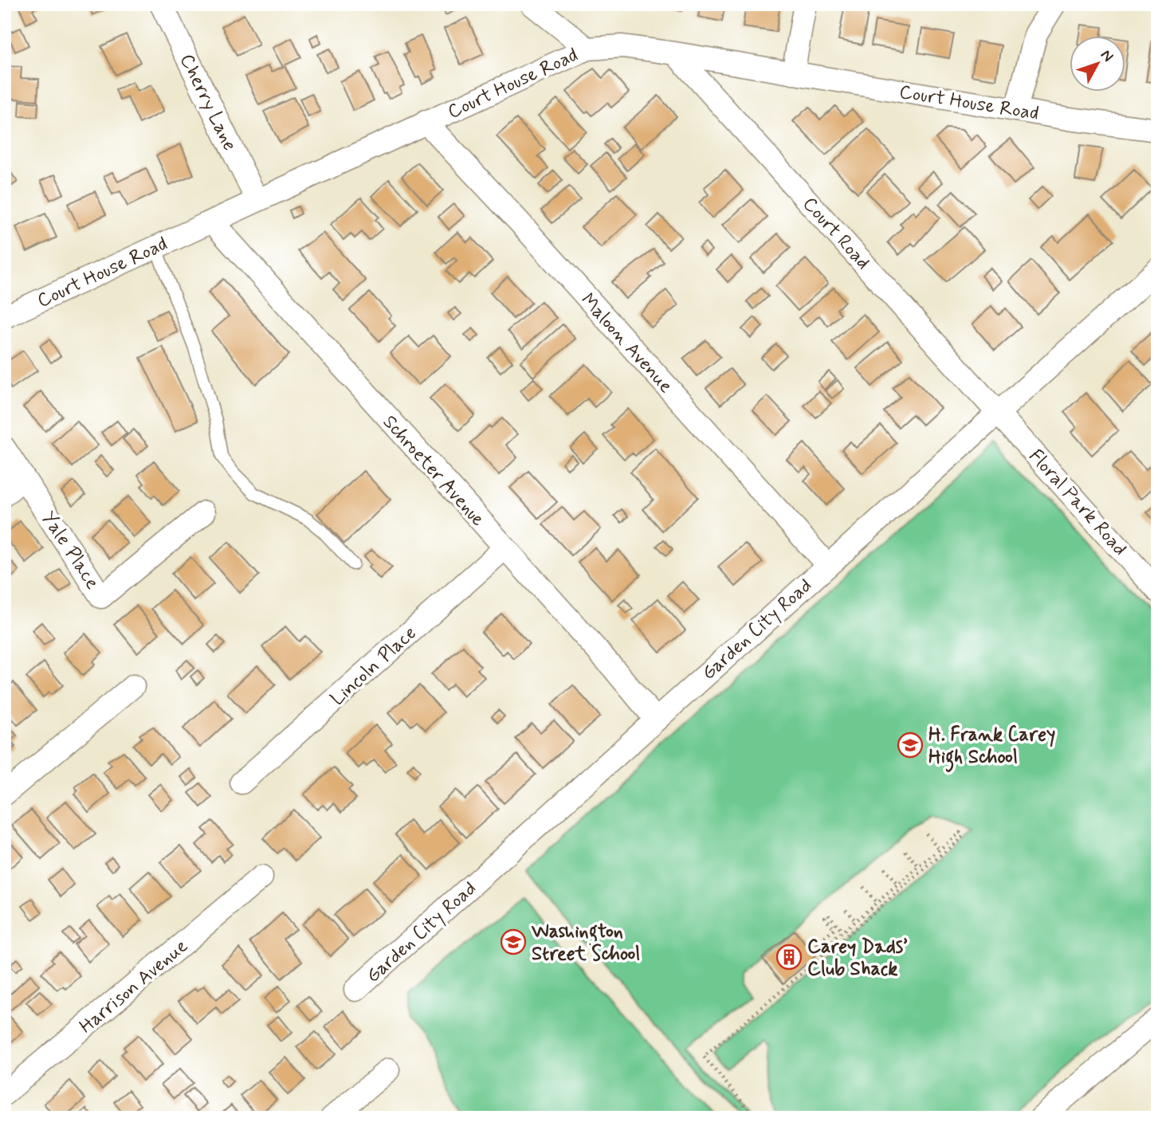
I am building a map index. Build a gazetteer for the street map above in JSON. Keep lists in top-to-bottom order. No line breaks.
{"streets":{"street":["Court House Road","Cherry Lane","Court Road","Maloon Avenue","Schroeter Avenue","Floral Park Road","Yale Place","Garden City Road","Lincoln Place","Harrison Avenue"]},"crossings":[["Court House Road","Cherry Lane"],["Court House Road","Court Road"],["Court House Road","Maloon Avenue"],["Court House Road","Schroeter Avenue"],["Court Road","Floral Park Road"],["Court Road","Garden City Road"],["Maloon Avenue","Garden City Road"],["Schroeter Avenue","Garden City Road"],["Schroeter Avenue","Lincoln Place"],["Floral Park Road","Garden City Road"]],"places":{"school or university":["H. Frank Carey High School","Washington Street School"],"building":["Carey Dads’ Club Shack"]},"north":"top right"}
